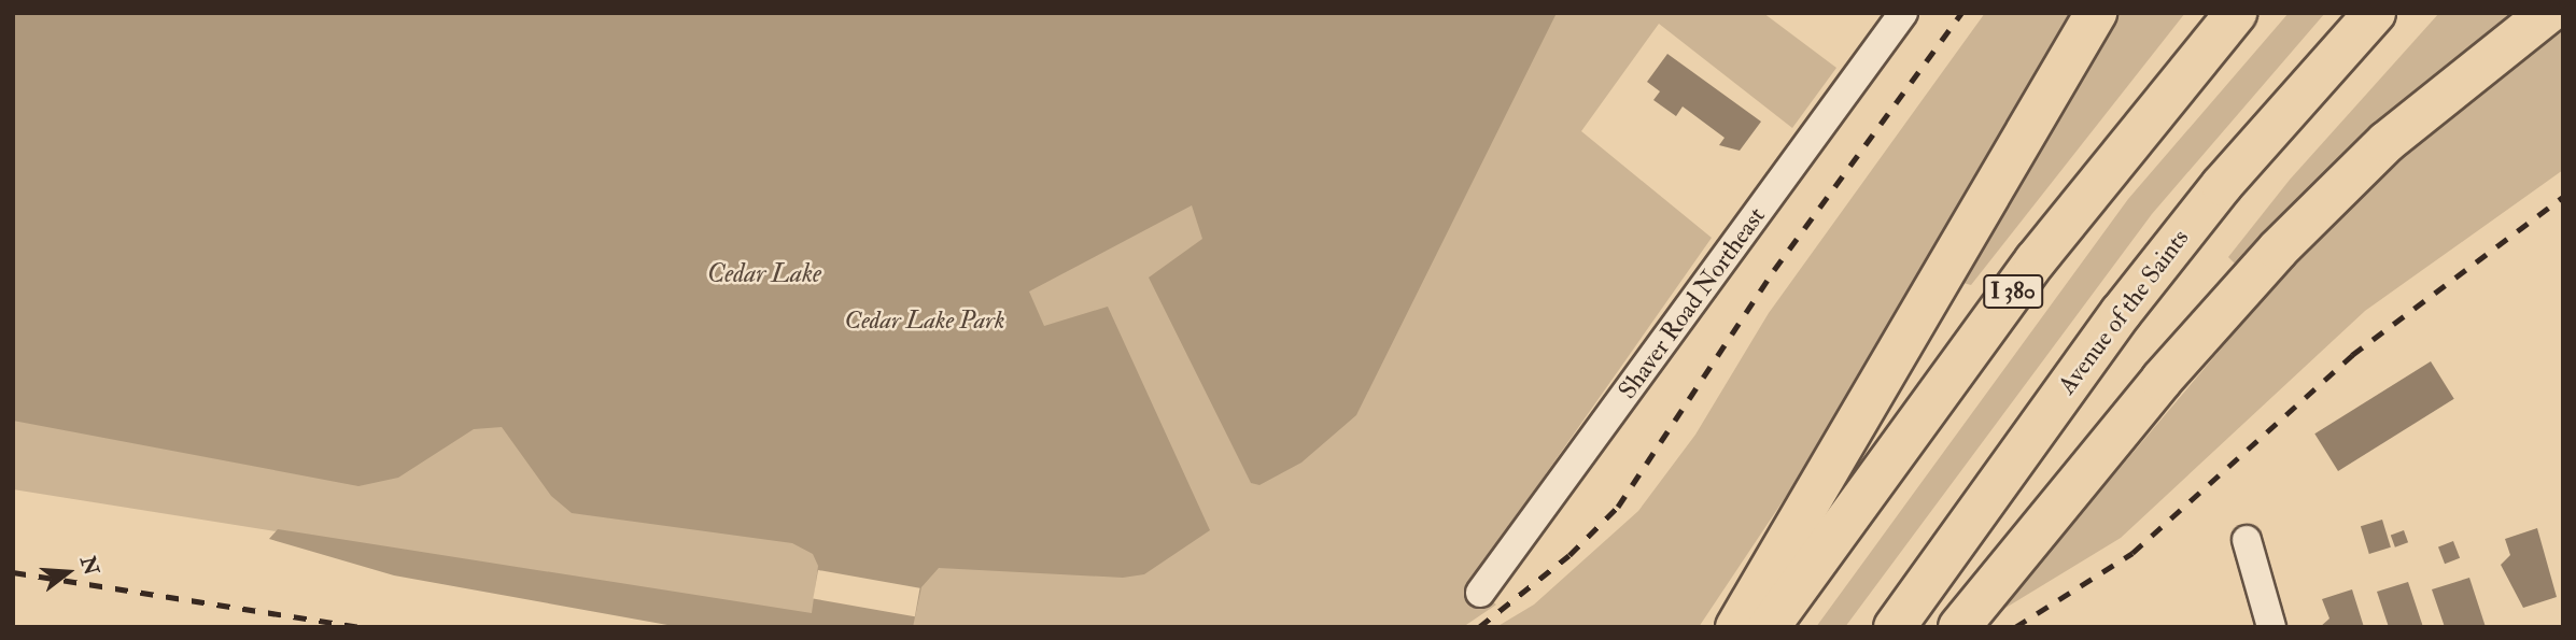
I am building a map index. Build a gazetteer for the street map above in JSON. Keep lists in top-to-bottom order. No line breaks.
{"streets":{"highway":["I 380","Avenue of the Saints"],"street":["Shaver Road Northeast"]},"water":["Cedar Lake"],"parks":["Cedar Lake Park"],"north":"right"}
